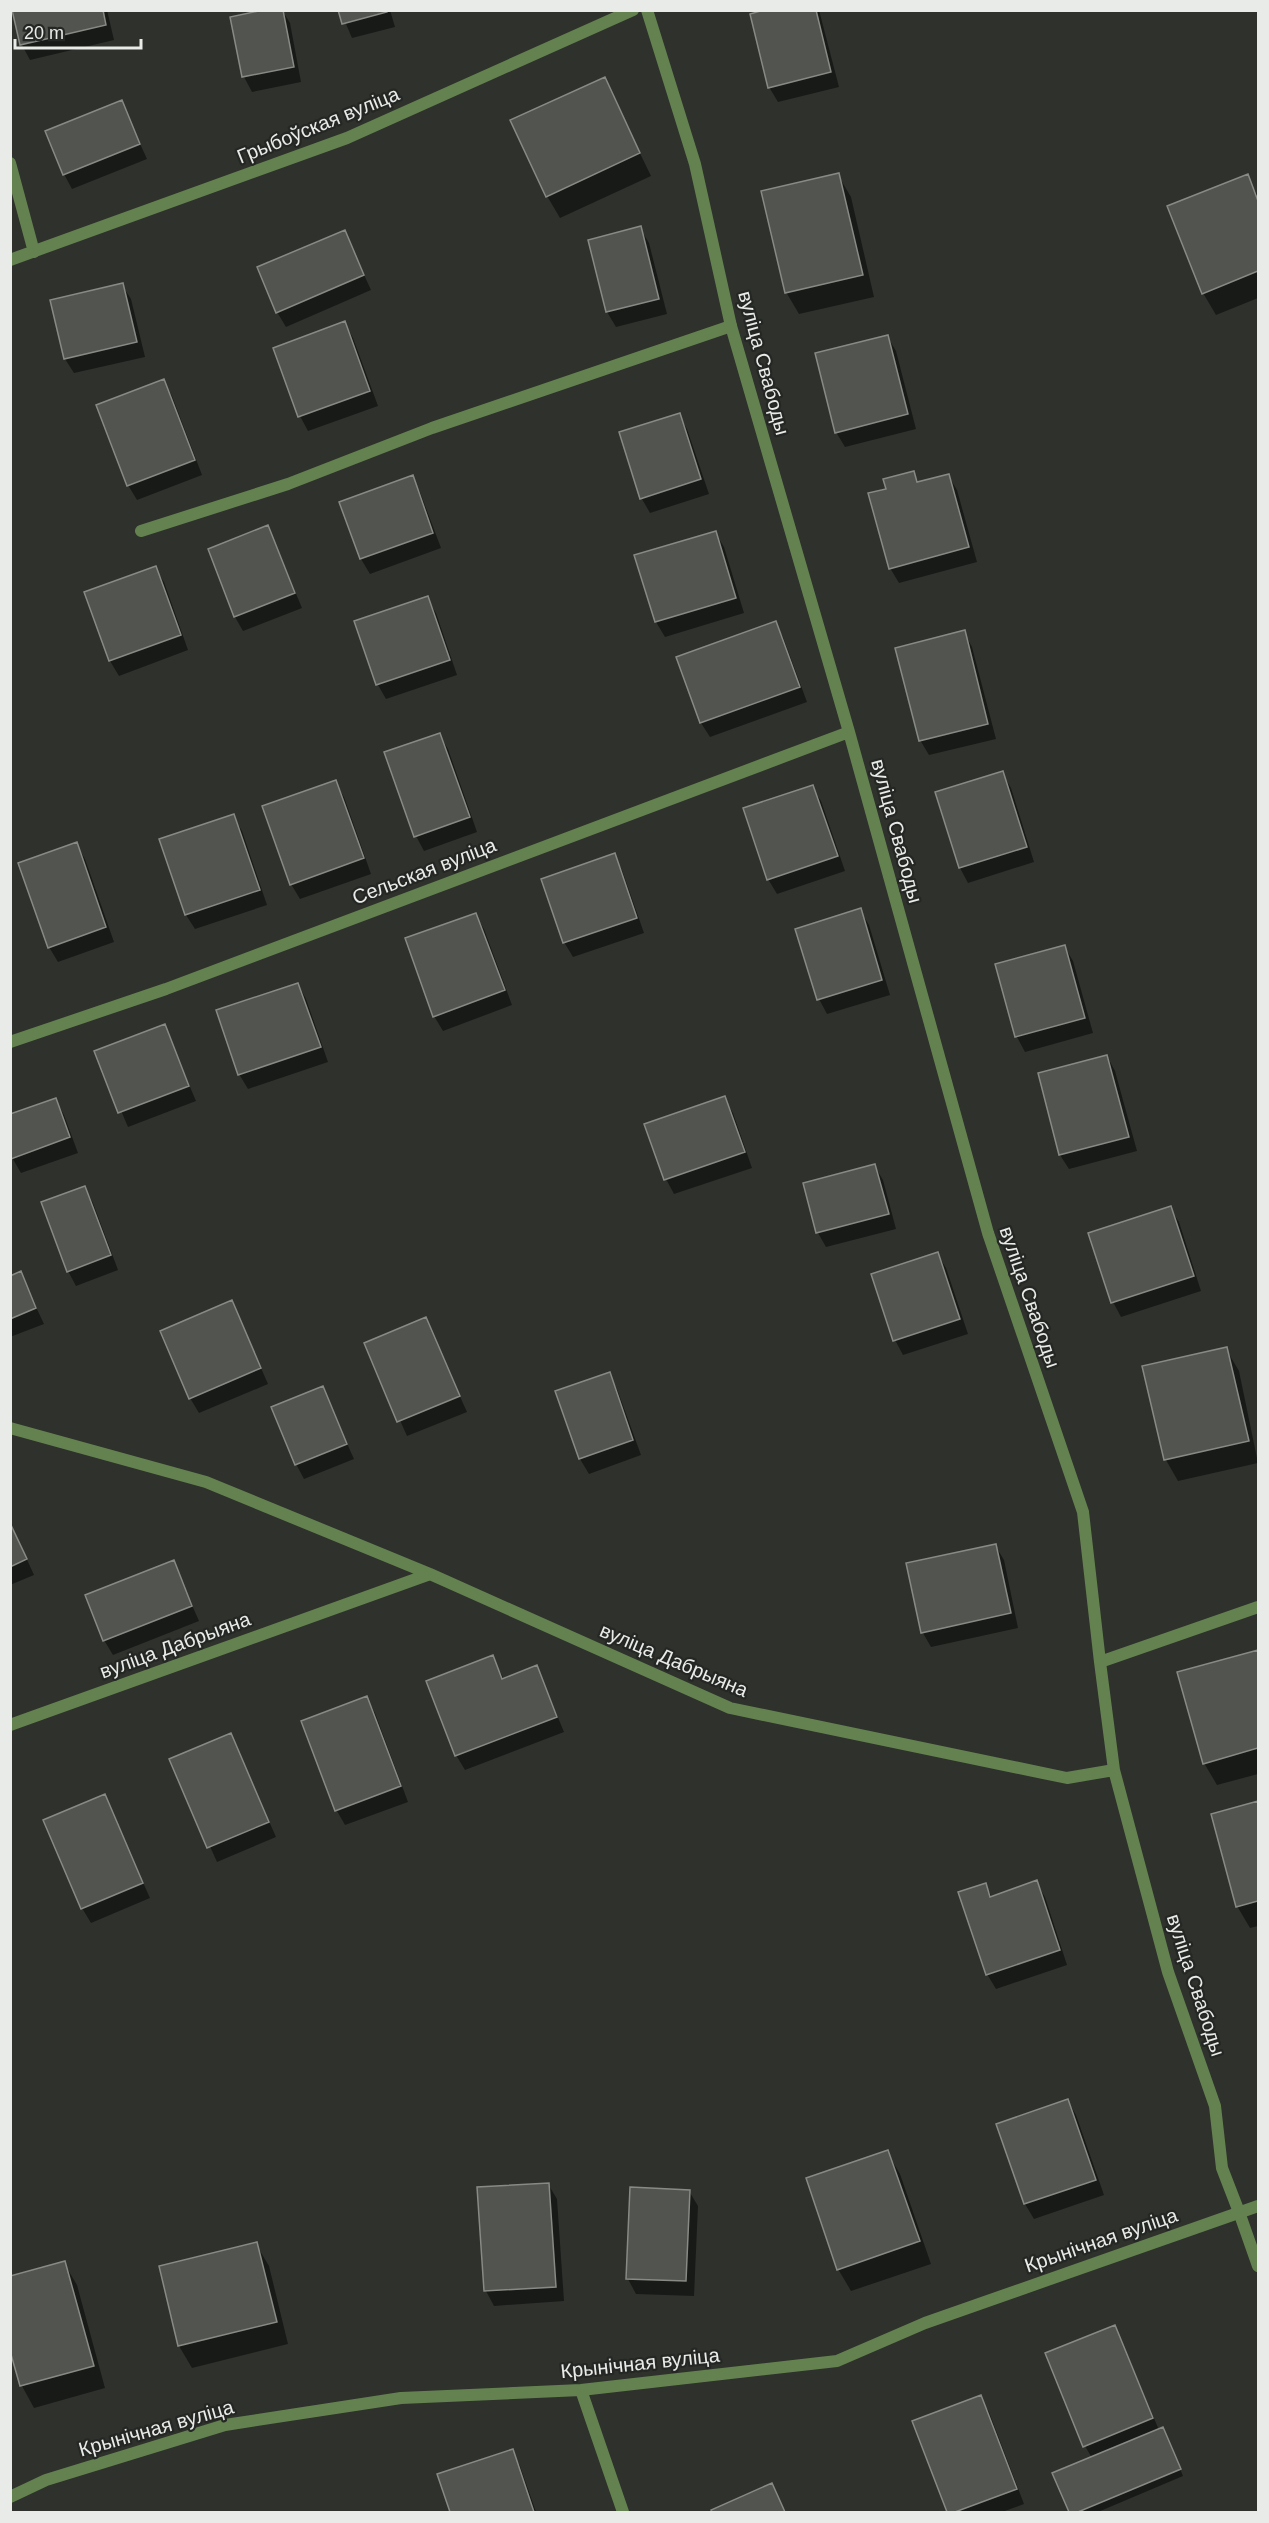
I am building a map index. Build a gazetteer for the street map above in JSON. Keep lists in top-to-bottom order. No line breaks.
{"streets":{"street":["Грыбоўская вуліца","вуліца Свабоды","Сельская вуліца","вуліца Дабрыяна","Крынічная вуліца"]},"crossings":[["вуліца Свабоды","Сельская вуліца"],["вуліца Свабоды","вуліца Дабрыяна"],["вуліца Свабоды","Крынічная вуліца"]],"scale_bar":"20 m"}
